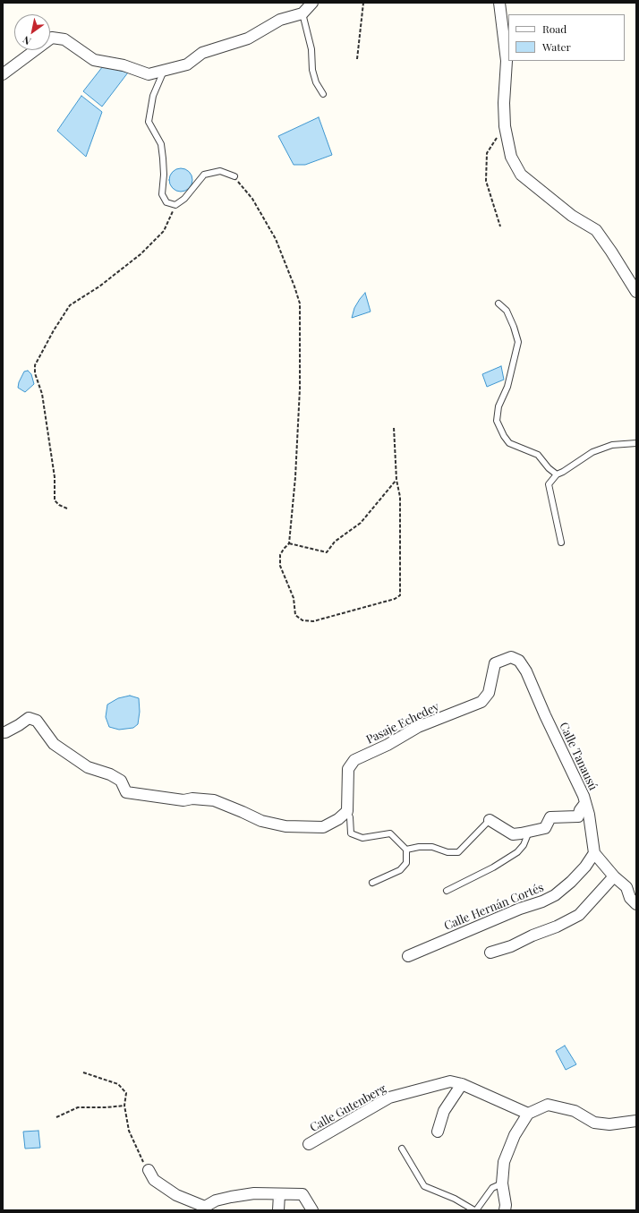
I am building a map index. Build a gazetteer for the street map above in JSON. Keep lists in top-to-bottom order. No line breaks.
{"streets":{"street":["Pasaje Echedey","Calle Tanausú","Calle Hernán Cortés","Calle Gutenberg"]},"crossings":[["Pasaje Echedey","Calle Tanausú"],["Calle Tanausú","Calle Hernán Cortés"]],"legend":["Road","Water"],"north":"bottom left"}
